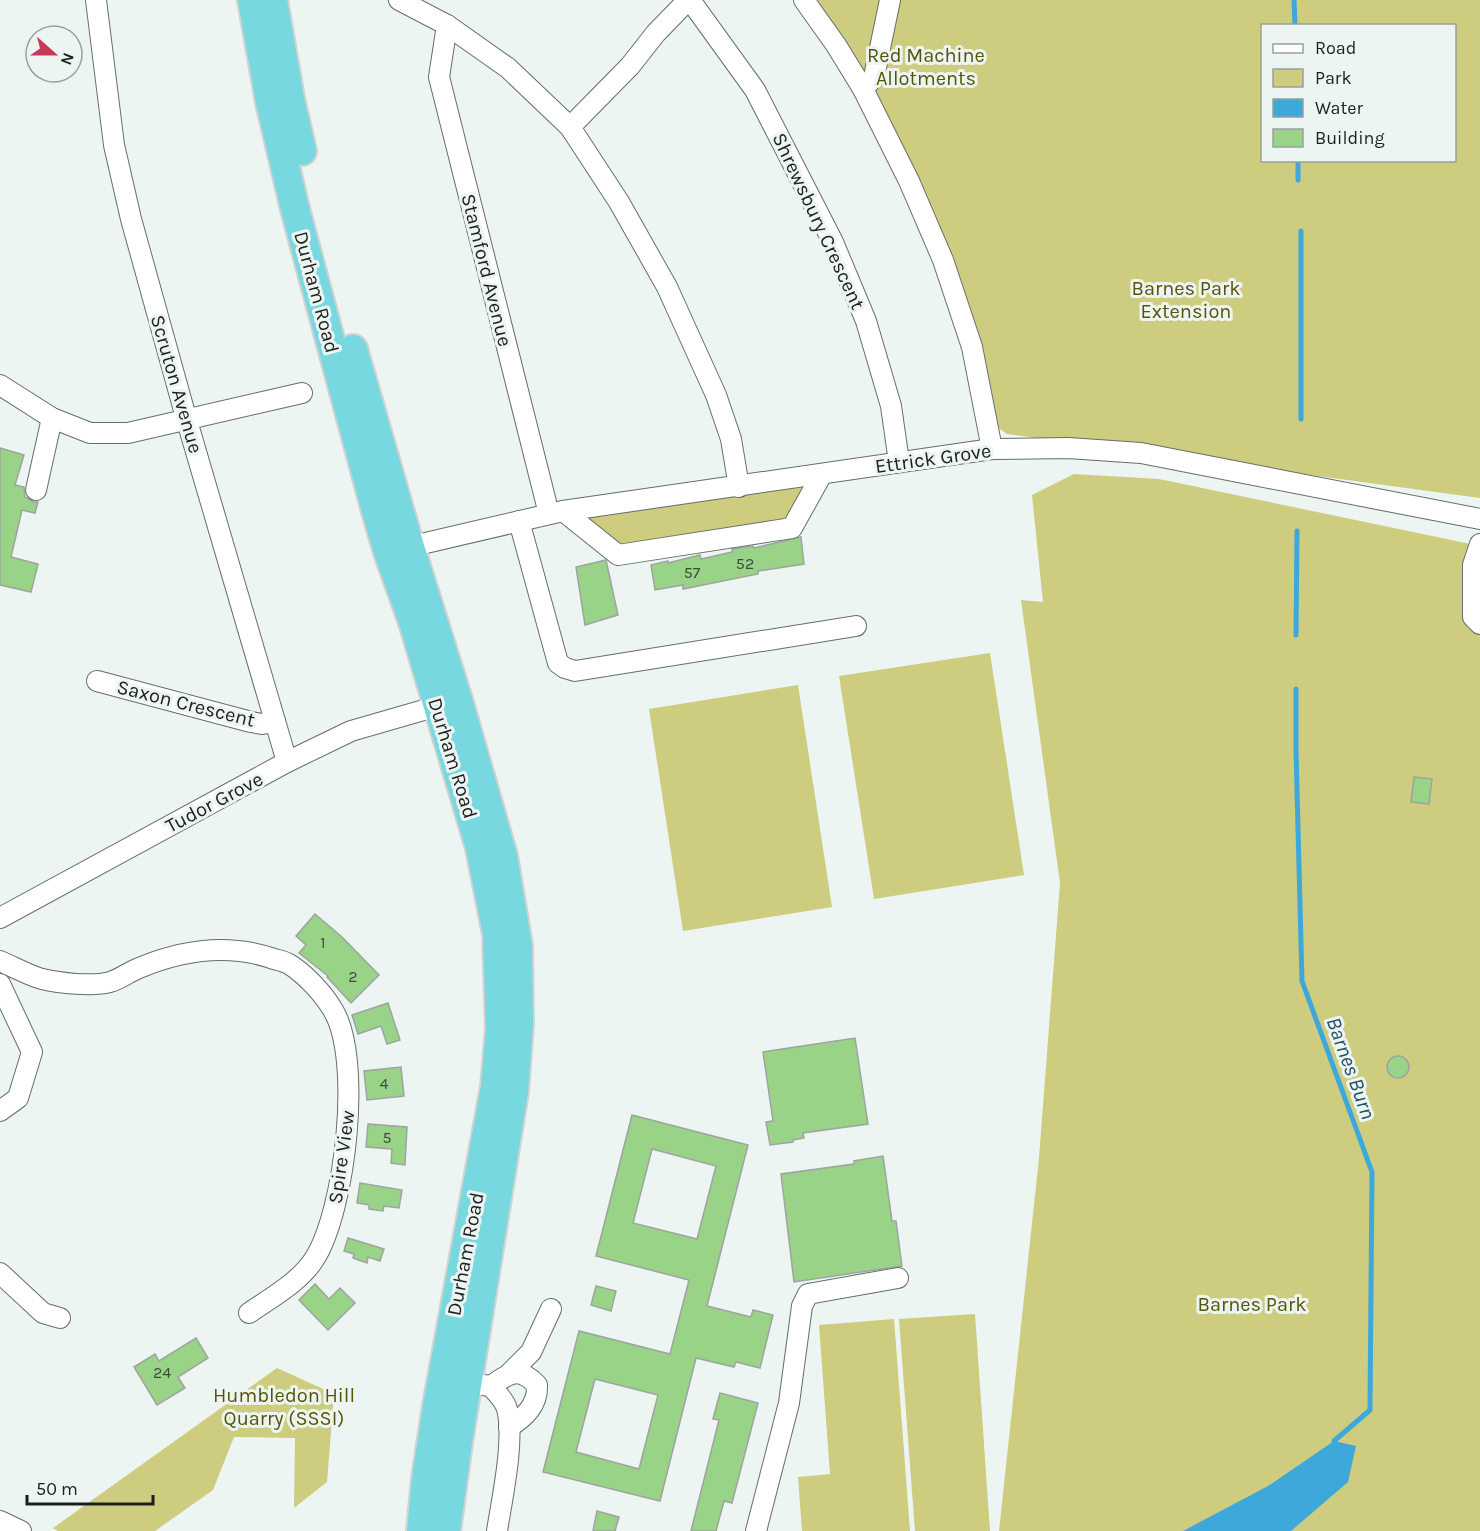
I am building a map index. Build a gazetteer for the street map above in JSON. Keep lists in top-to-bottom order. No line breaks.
{"streets":{"highway":["Durham Road"],"street":["Shrewsbury Crescent","Stamford Avenue","Scruton Avenue","Ettrick Grove","Saxon Crescent","Tudor Grove","Spire View"]},"crossings":[["Shrewsbury Crescent","Ettrick Grove"],["Stamford Avenue","Ettrick Grove"],["Durham Road","Ettrick Grove"],["Durham Road","Tudor Grove"],["Scruton Avenue","Saxon Crescent"],["Scruton Avenue","Tudor Grove"]],"water":["Barnes Burn"],"parks":["Red Machine Allotments","Barnes Park Extension","Barnes Park","Humbledon Hill Quarry (SSSI)"],"house_numbers":["52","57","1","2","4","5","24"],"legend":["Road","Park","Water","Building"],"scale_bar":"50 m","north":"right"}
